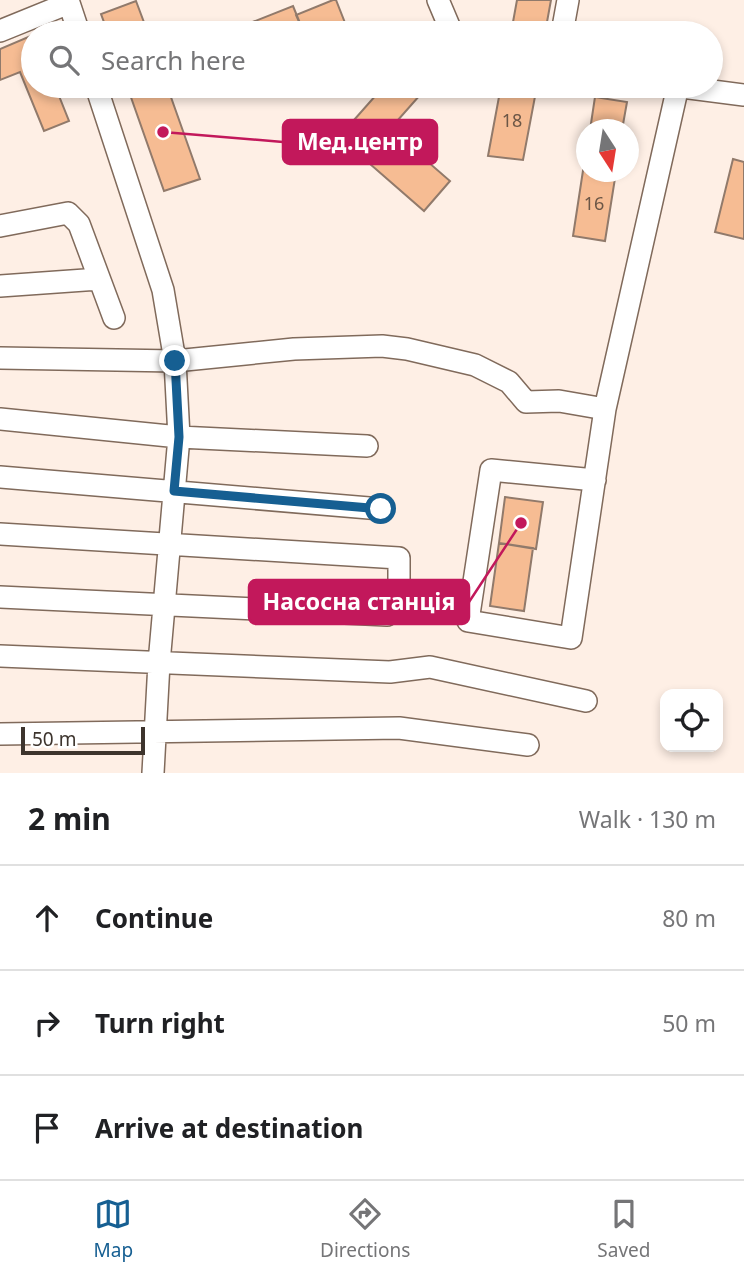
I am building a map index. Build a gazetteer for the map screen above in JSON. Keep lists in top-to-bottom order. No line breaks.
{"places":["Мед.центр","Насосна станція"],"house_numbers":["18","16"],"scale_bar":"50 m","north":"bottom","page":{"search":"Search here","scale":"50 m","heading":["2 min","Walk · 130 m"],"list":[["Continue","80 m"],["Turn right","50 m"],"Arrive at destination"],"nav":["Map","Directions","Saved"]}}
